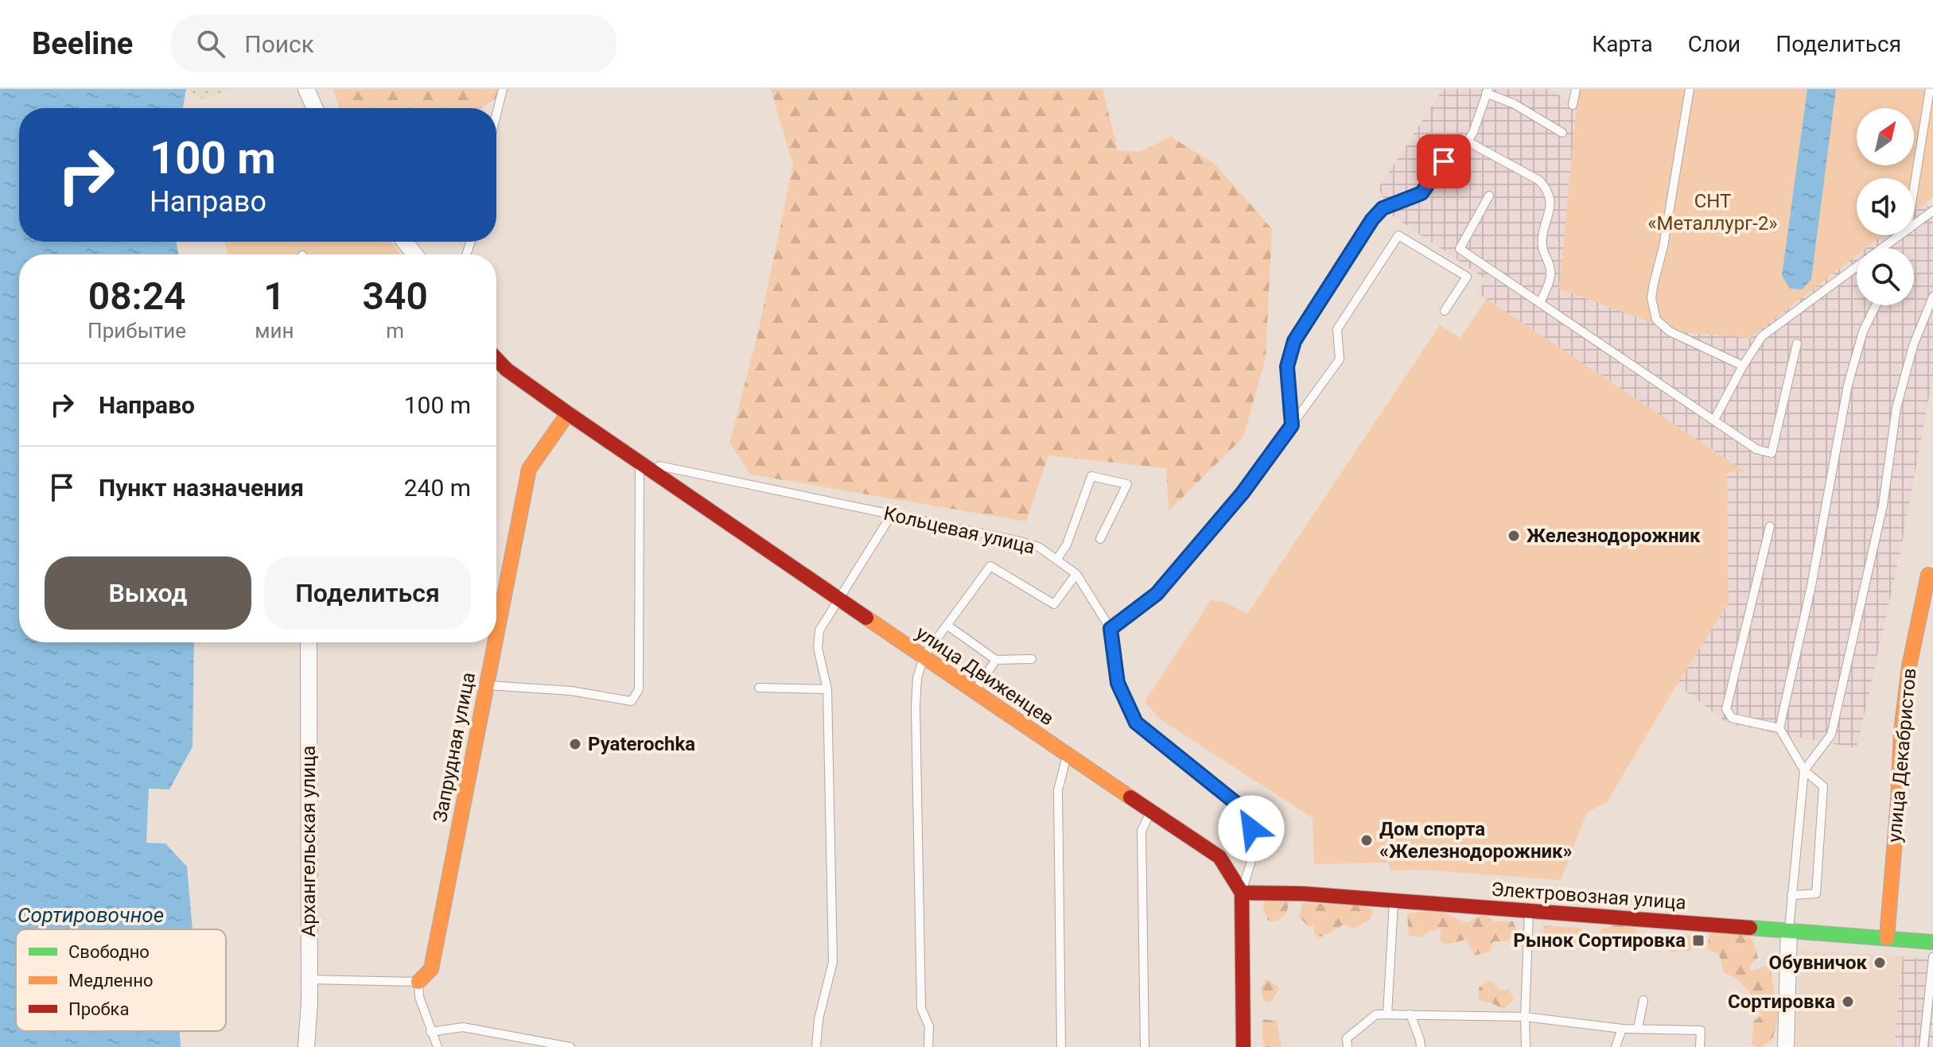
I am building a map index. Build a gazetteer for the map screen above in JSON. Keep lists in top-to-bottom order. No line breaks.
{"streets":{"street":["улица Движенцев","Запрудная улица","улица Декабристов","Архангельская улица","Электровозная улица"],"lane":["Кольцевая улица"]},"crossings":[["Кольцевая улица","улица Движенцев"],["Кольцевая улица","Электровозная улица"],["улица Движенцев","Запрудная улица"],["улица Движенцев","Электровозная улица"],["улица Декабристов","Электровозная улица"]],"water":["Сортировочное"],"parks":["СНТ «Металлург-2»"],"places":{"other":["Железнодорожник","Pyaterochka","Дом спорта «Железнодорожник»","Обувничок","Сортировка"],"transit":["Рынок Сортировка"]},"legend":["Свободно","Медленно","Пробка"],"north":"top right","page":{"header":"Beeline","search":"Поиск","nav":["Карта","Слои","Поделиться"],"turn":["100 m","Направо"],"eta":["08:24","Прибытие","1","мин","340","m"],"list":[{"name":"Направо","value":"100 m"},{"name":"Пункт назначения","value":"240 m"}],"buttons":["Выход","Поделиться"]}}
